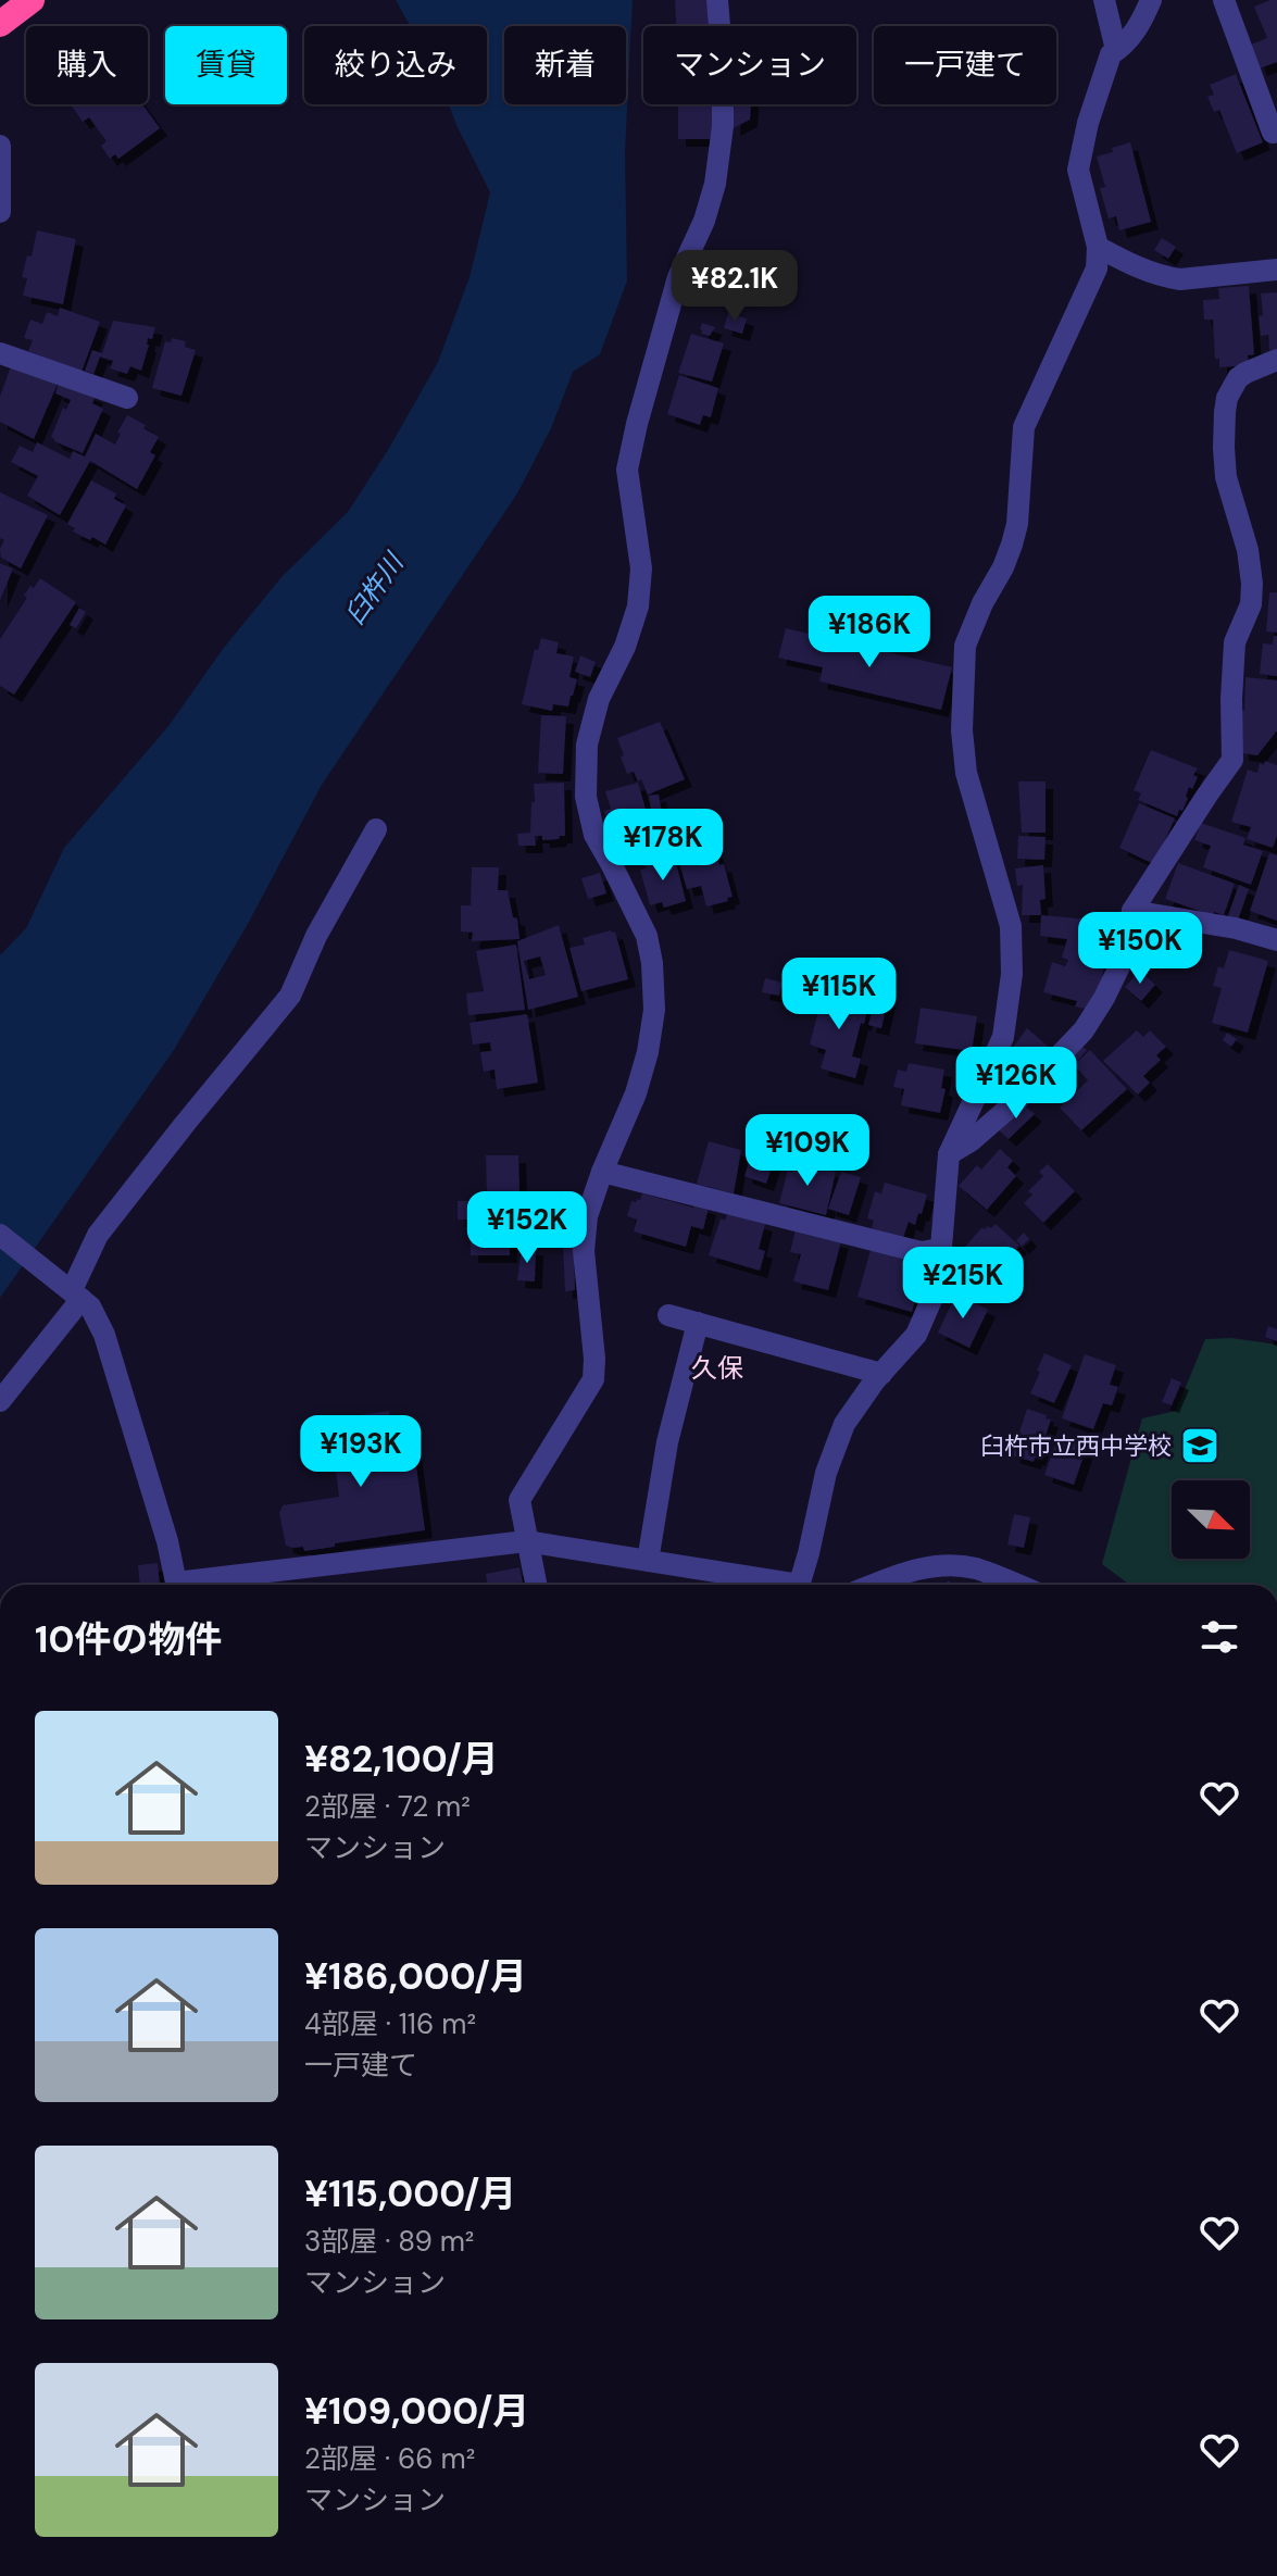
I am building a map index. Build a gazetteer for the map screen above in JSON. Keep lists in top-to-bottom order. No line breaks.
{"districts":["久保"],"water":["臼杵川"],"places":{"school or university":["臼杵市立西中学校"]},"north":"bottom right","page":{"chip":["購入","賃貸","絞り込み","新着","マンション","一戸建て"],"price":["¥82.1K","¥186K","¥178K","¥150K","¥115K","¥126K","¥109K","¥152K","¥215K","¥193K"],"heading":"10件の物件","list":[{"name":"¥82,100/月","note":"2部屋 · 72 m² · マンション"},{"name":"¥186,000/月","note":"4部屋 · 116 m² · 一戸建て"},{"name":"¥115,000/月","note":"3部屋 · 89 m² · マンション"},{"name":"¥109,000/月","note":"2部屋 · 66 m² · マンション"}]}}
